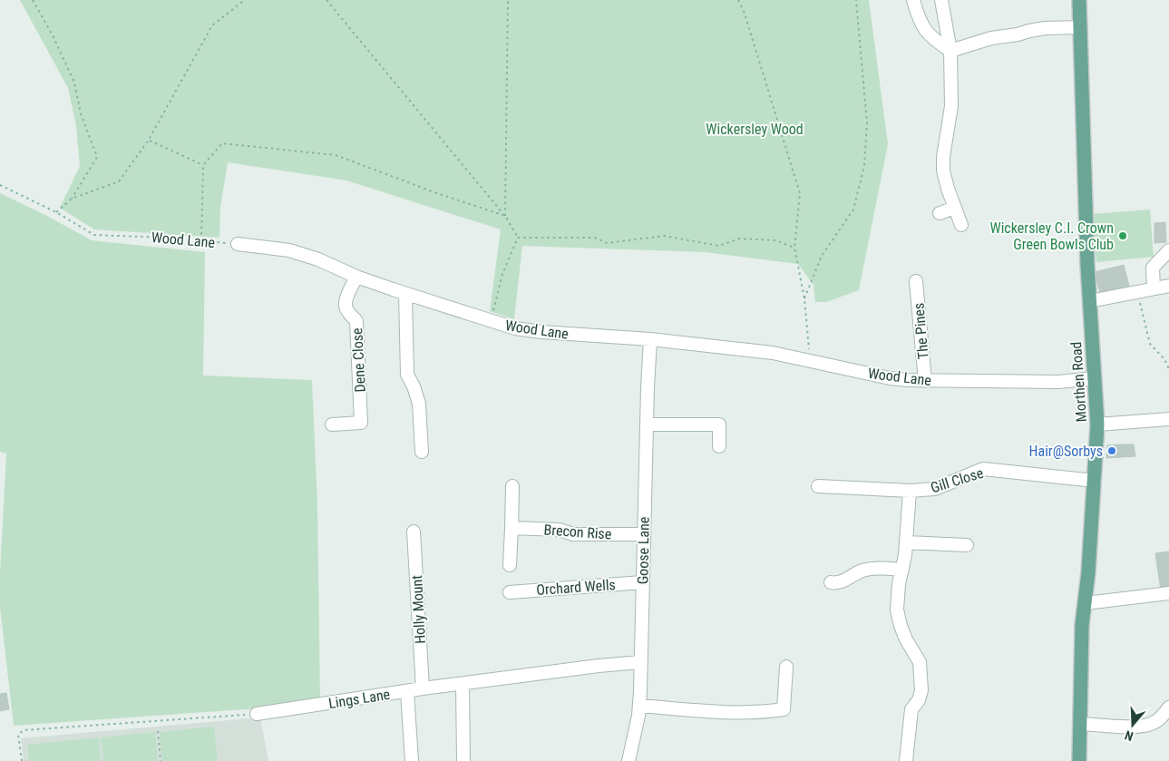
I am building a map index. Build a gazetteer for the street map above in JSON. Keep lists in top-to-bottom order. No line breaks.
{"streets":{"main road":["Morthen Road"],"street":["Wood Lane","The Pines","Dene Close","Gill Close","Brecon Rise","Goose Lane","Orchard Wells","Holly Mount","Lings Lane"]},"crossings":[["Wood Lane","The Pines"],["Wood Lane","Dene Close"],["Wood Lane","Morthen Road"],["Wood Lane","Goose Lane"],["Morthen Road","Gill Close"],["Brecon Rise","Goose Lane"],["Goose Lane","Orchard Wells"],["Goose Lane","Lings Lane"],["Holly Mount","Lings Lane"]],"parks":["Wickersley Wood"],"places":["Wickersley C.I. Crown Green Bowls Club","Hair@Sorbys"],"north":"bottom"}
